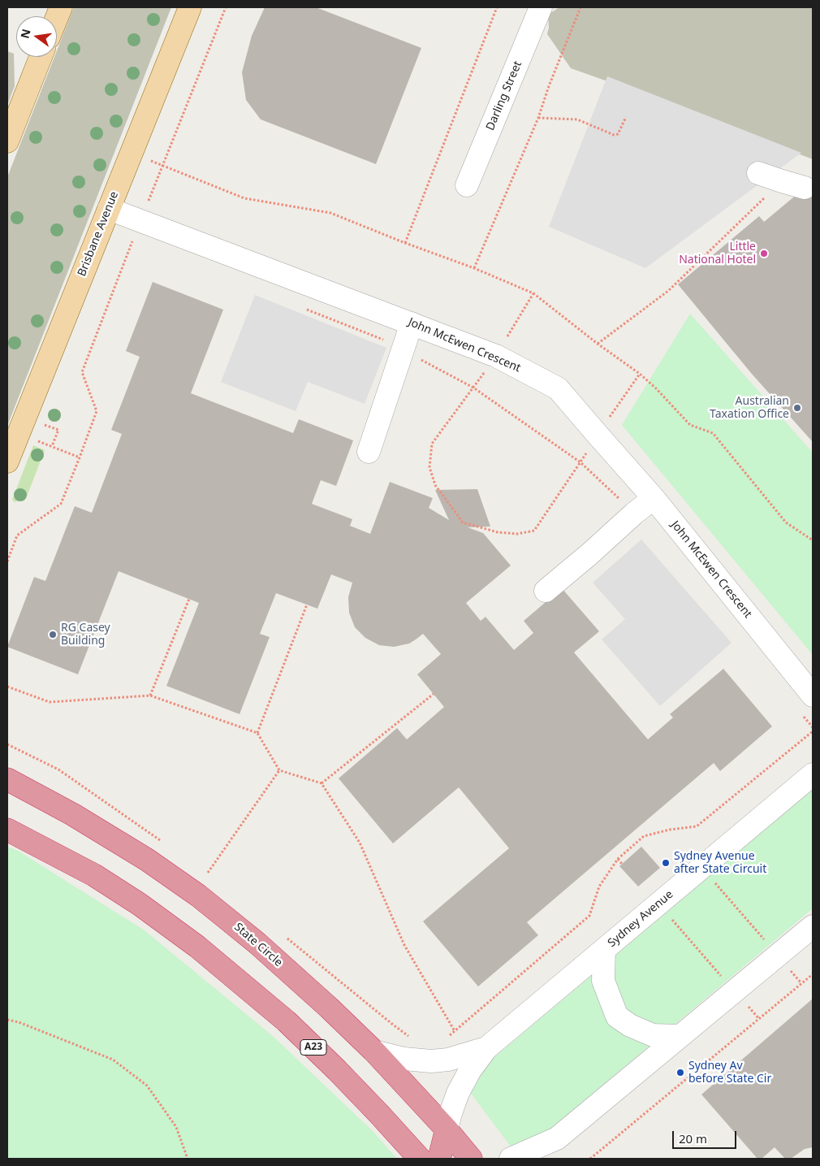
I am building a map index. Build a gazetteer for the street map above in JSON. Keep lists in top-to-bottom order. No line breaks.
{"streets":{"highway":["Sydney Avenue","State Circle","A23"],"main road":["Brisbane Avenue"],"street":["Darling Street","John McEwen Crescent"]},"crossings":[["Brisbane Avenue","John McEwen Crescent"],["Sydney Avenue","State Circle"]],"places":["Little National Hotel","Australian Taxation Office","RG Casey Building","Sydney Avenue after State Circuit","Sydney Av before State Cir"],"scale_bar":"20 m","north":"left"}
